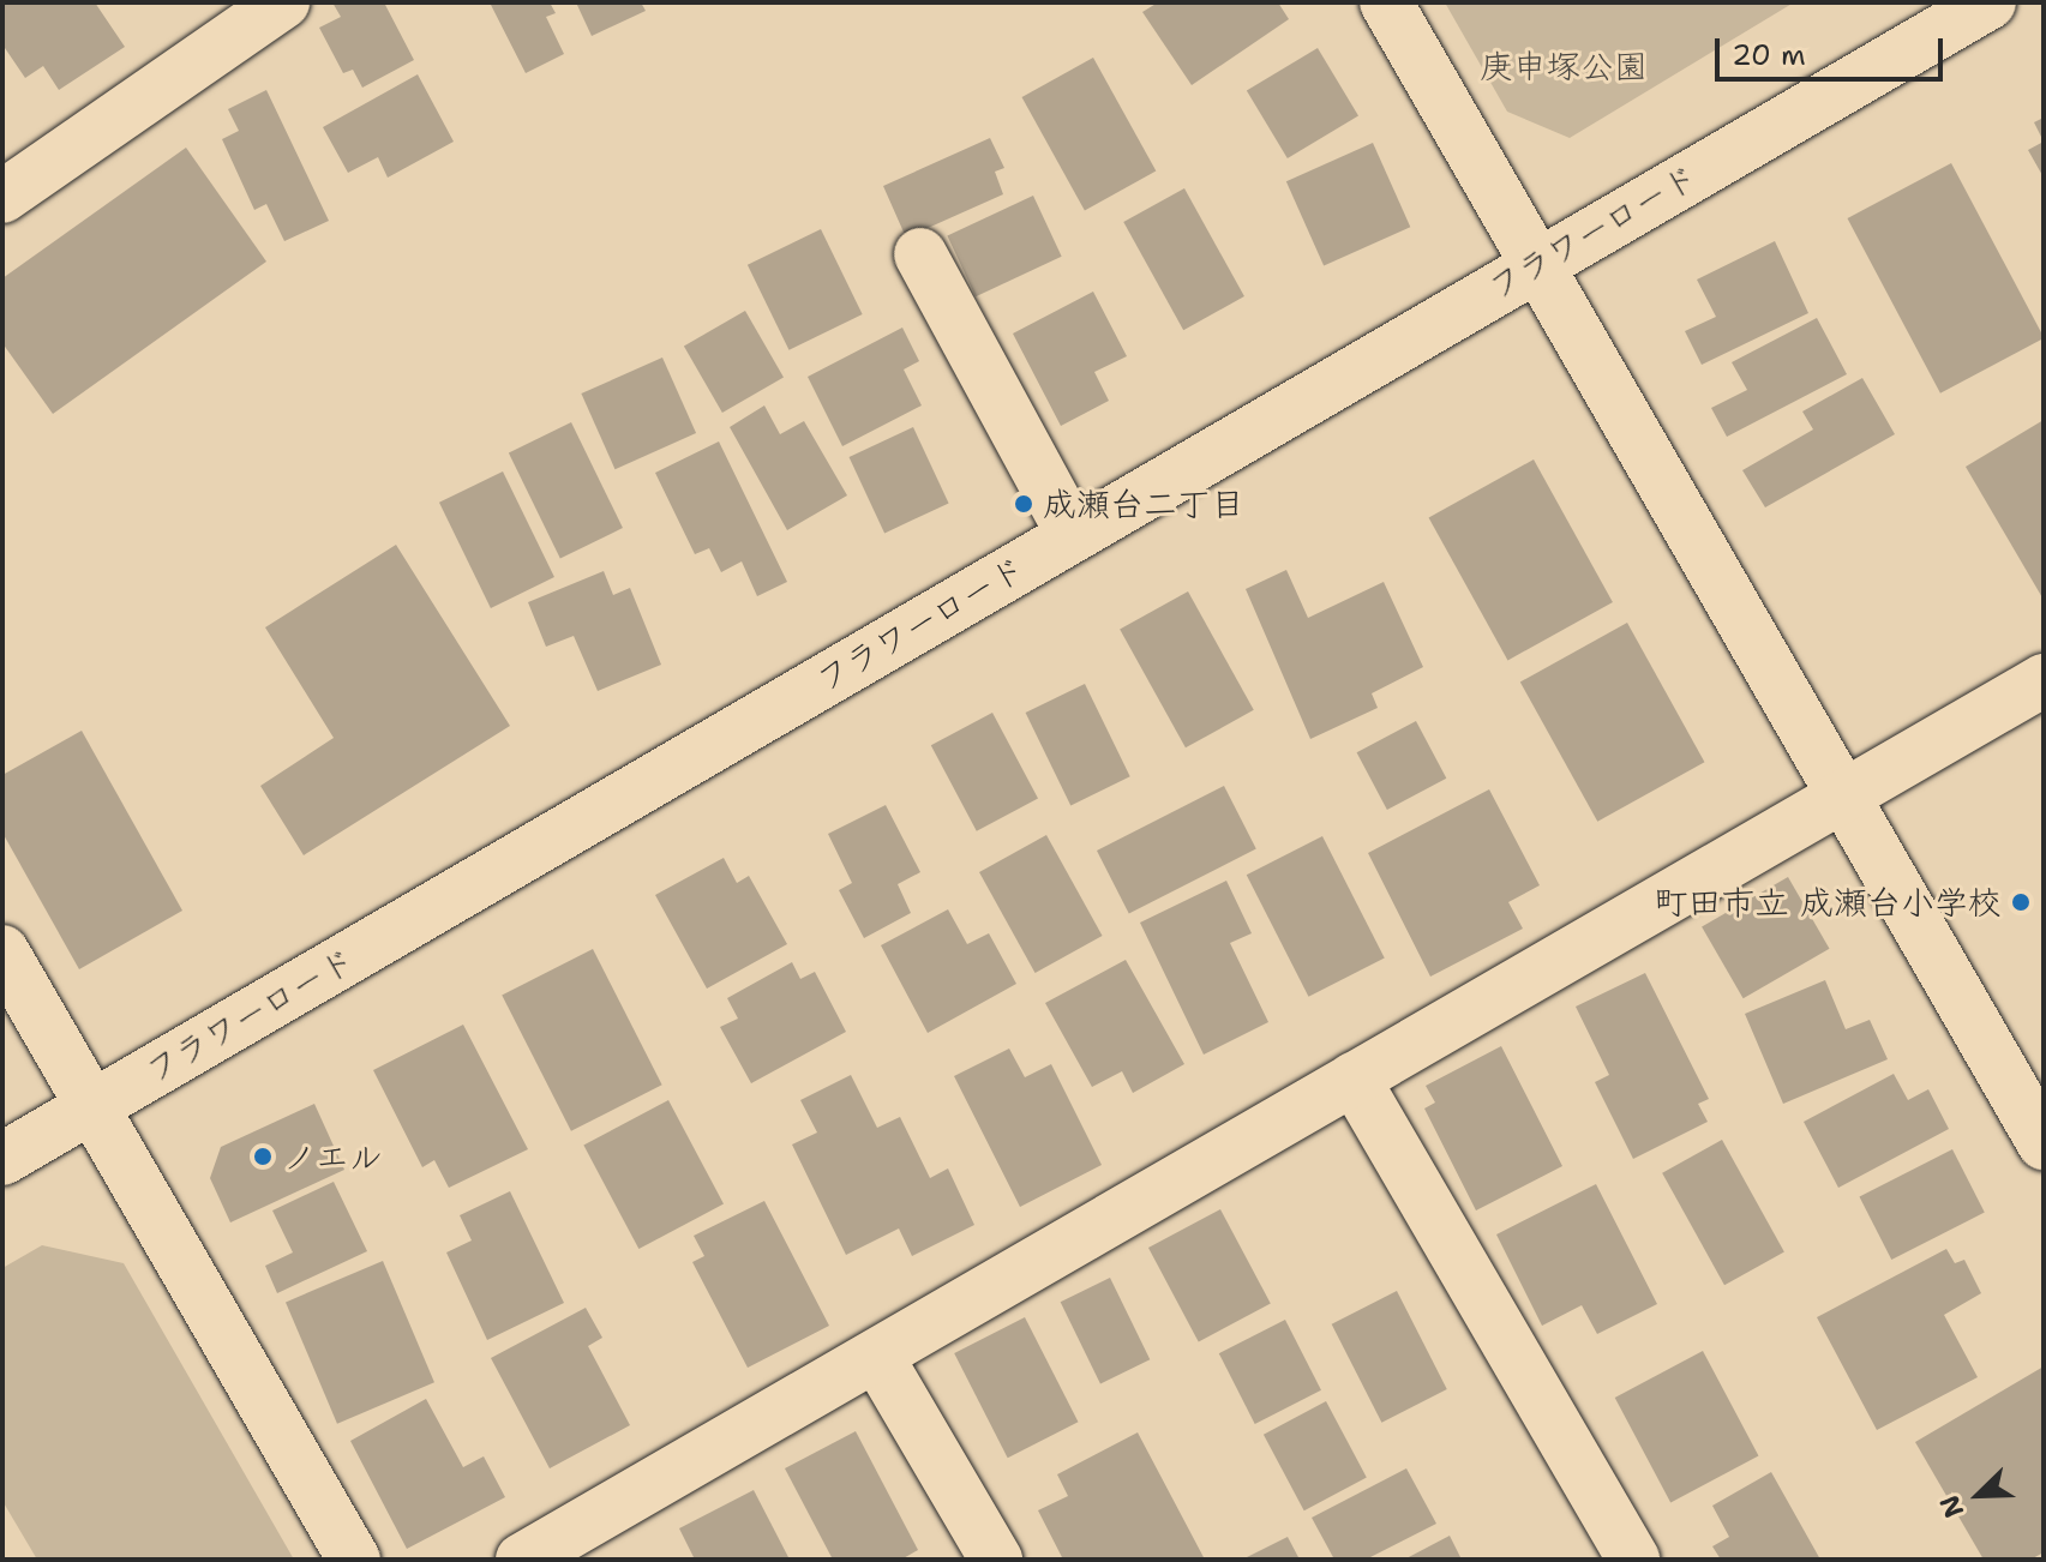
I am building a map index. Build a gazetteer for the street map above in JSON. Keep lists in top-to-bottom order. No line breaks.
{"streets":{"street":["フラワーロード"]},"parks":["庚申塚公園"],"places":["成瀬台二丁目","町田市立 成瀬台小学校","ノエル"],"scale_bar":"20 m","north":"bottom left"}
